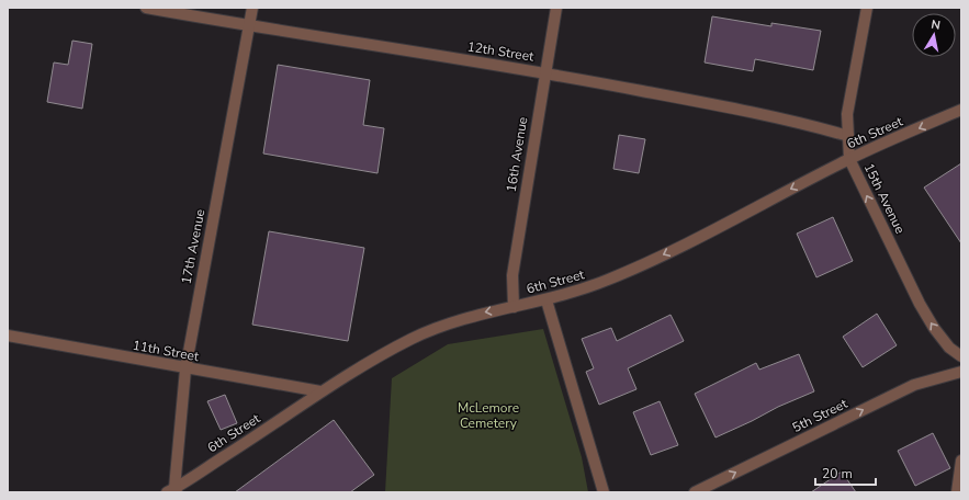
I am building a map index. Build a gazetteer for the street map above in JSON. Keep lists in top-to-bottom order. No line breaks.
{"streets":{"street":["12th Street","6th Street","16th Avenue","15th Avenue","17th Avenue","11th Street","5th Street"]},"crossings":[["12th Street","16th Avenue"],["12th Street","15th Avenue"],["12th Street","17th Avenue"],["6th Street","16th Avenue"],["6th Street","15th Avenue"],["6th Street","17th Avenue"],["6th Street","11th Street"],["17th Avenue","11th Street"]],"one_way":["6th Street","15th Avenue","5th Street"],"parks":["McLemore Cemetery"],"scale_bar":"20 m","north":"top"}
